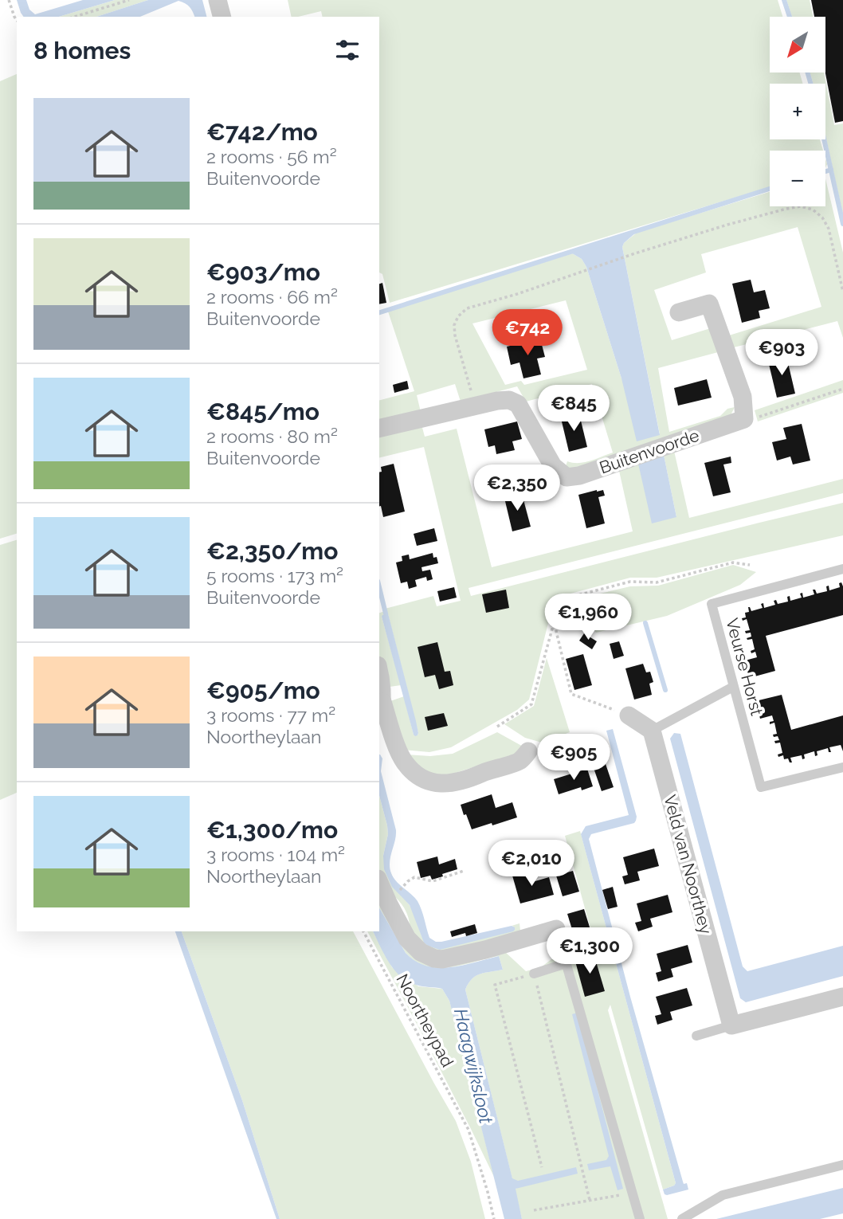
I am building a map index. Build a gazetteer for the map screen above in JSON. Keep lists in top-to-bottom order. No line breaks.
{"streets":{"street":["Buitenvoorde","Veld van Noorthey"],"lane":["Veurse Horst"],"path":["Noortheypad"]},"water":["Haagwijksloot"],"north":"bottom left","page":{"map_buttons":["+","−"],"heading":"8 homes","list":[{"name":"€742/mo","note":"2 rooms · 56 m² · Buitenvoorde"},{"name":"€903/mo","note":"2 rooms · 66 m² · Buitenvoorde"},{"name":"€845/mo","note":"2 rooms · 80 m² · Buitenvoorde"},{"name":"€2,350/mo","note":"5 rooms · 173 m² · Buitenvoorde"},{"name":"€905/mo","note":"3 rooms · 77 m² · Noortheylaan"},{"name":"€1,300/mo","note":"3 rooms · 104 m² · Noortheylaan"}],"price":["€742","€903","€845","€2,350","€1,960","€905","€2,010","€1,300"]}}
